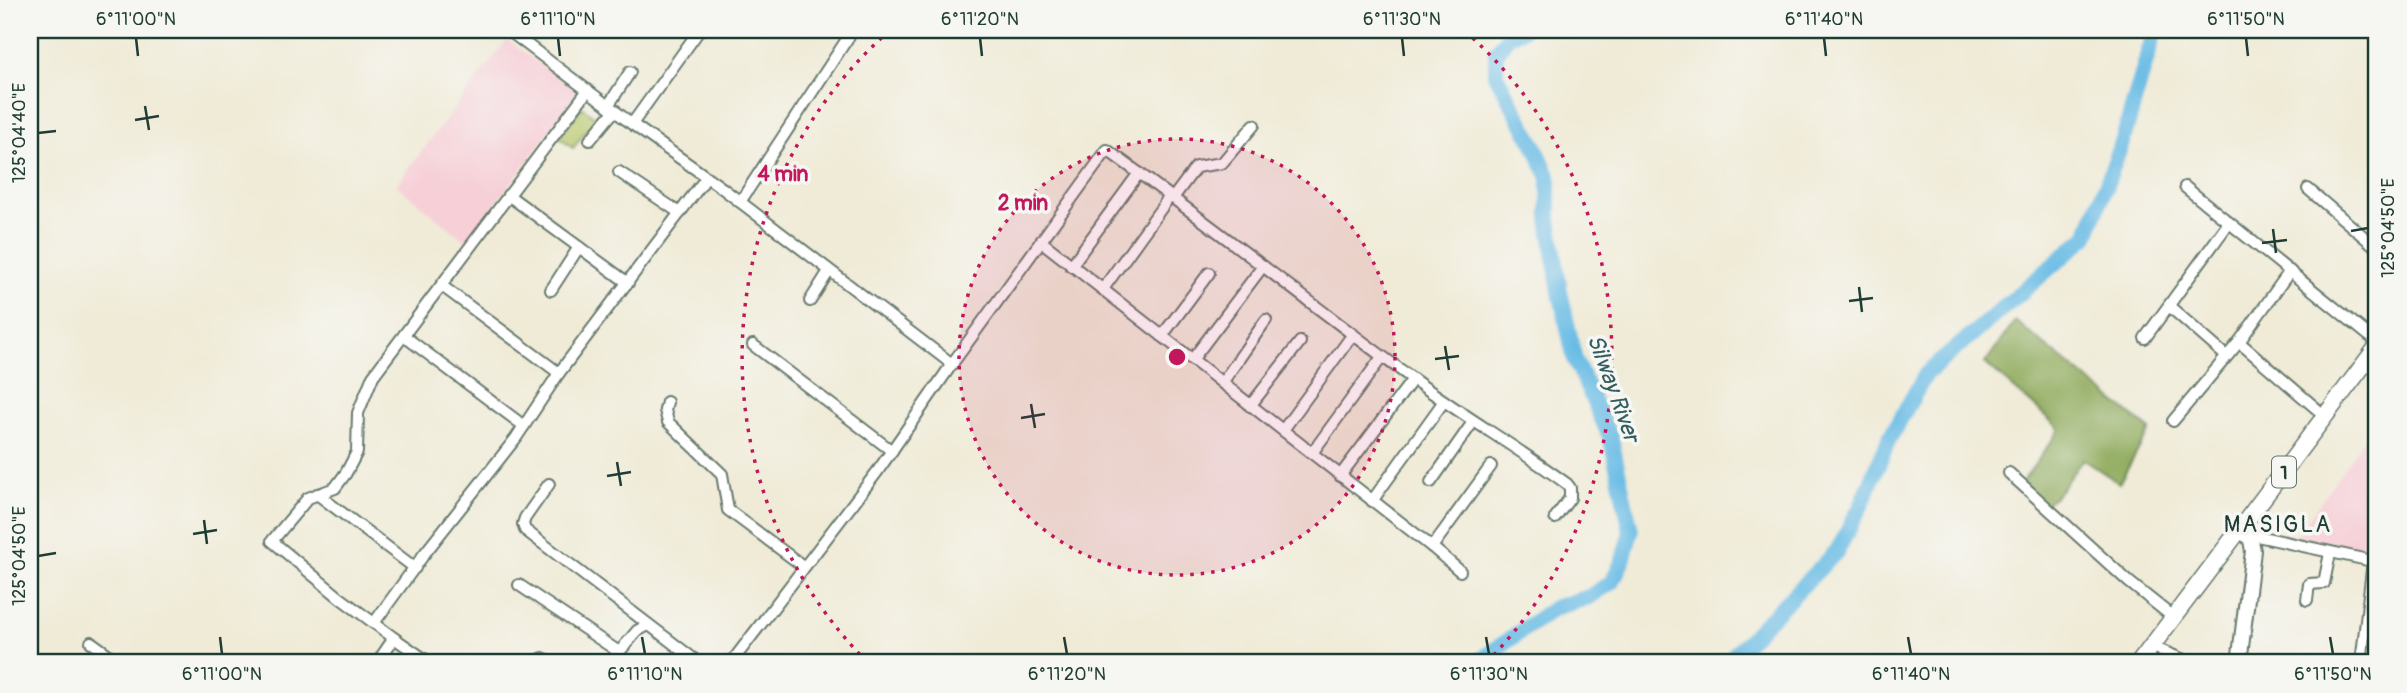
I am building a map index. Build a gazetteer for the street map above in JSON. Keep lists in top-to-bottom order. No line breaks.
{"streets":{"highway":["1"]},"districts":["MASIGLA"],"water":["Silway River"],"coordinates":["6°11'00\"N","6°11'10\"N","6°11'20\"N","6°11'30\"N","6°11'40\"N","6°11'50\"N","125°04'40\"E","125°04'50\"E"],"rings":["4 min","2 min"]}
